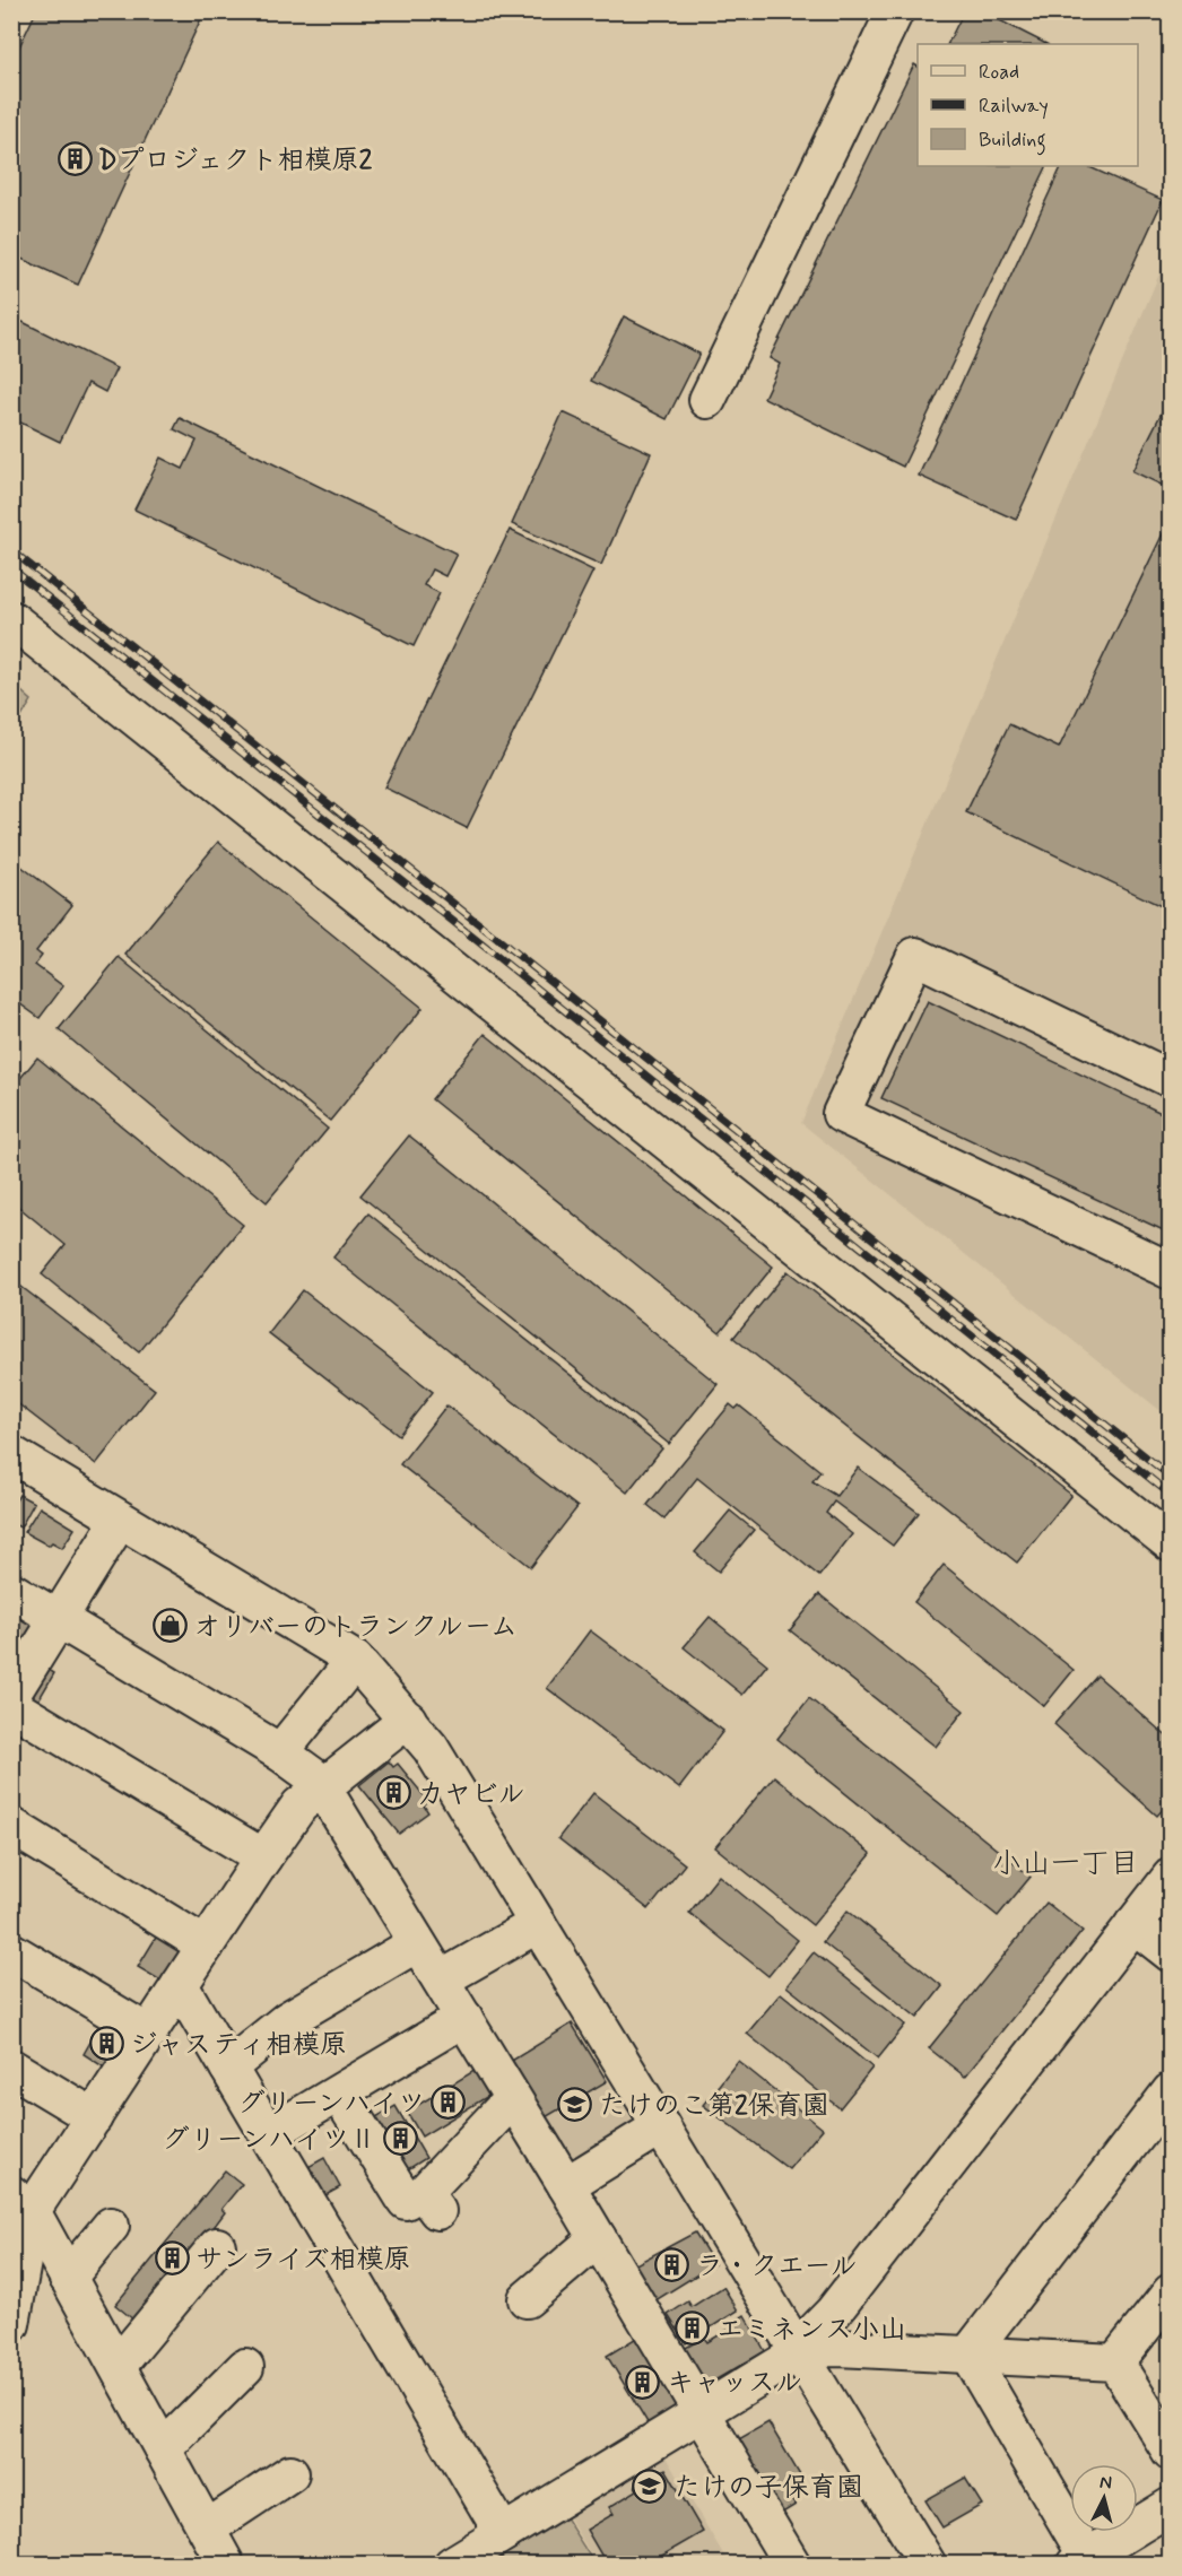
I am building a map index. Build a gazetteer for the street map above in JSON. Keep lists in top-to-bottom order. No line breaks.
{"districts":["小山一丁目"],"places":{"building":["Dプロジェクト相模原2","カヤビル","ジャスティ相模原","グリーンハイツ","グリーンハイツⅡ","サンライズ相模原","ラ・クエール","エミネンス小山","キャッスル"],"shop":["オリバーのトランクルーム"],"school or university":["たけのこ第2保育園","たけの子保育園"]},"legend":["Road","Railway","Building"],"north":"top"}
